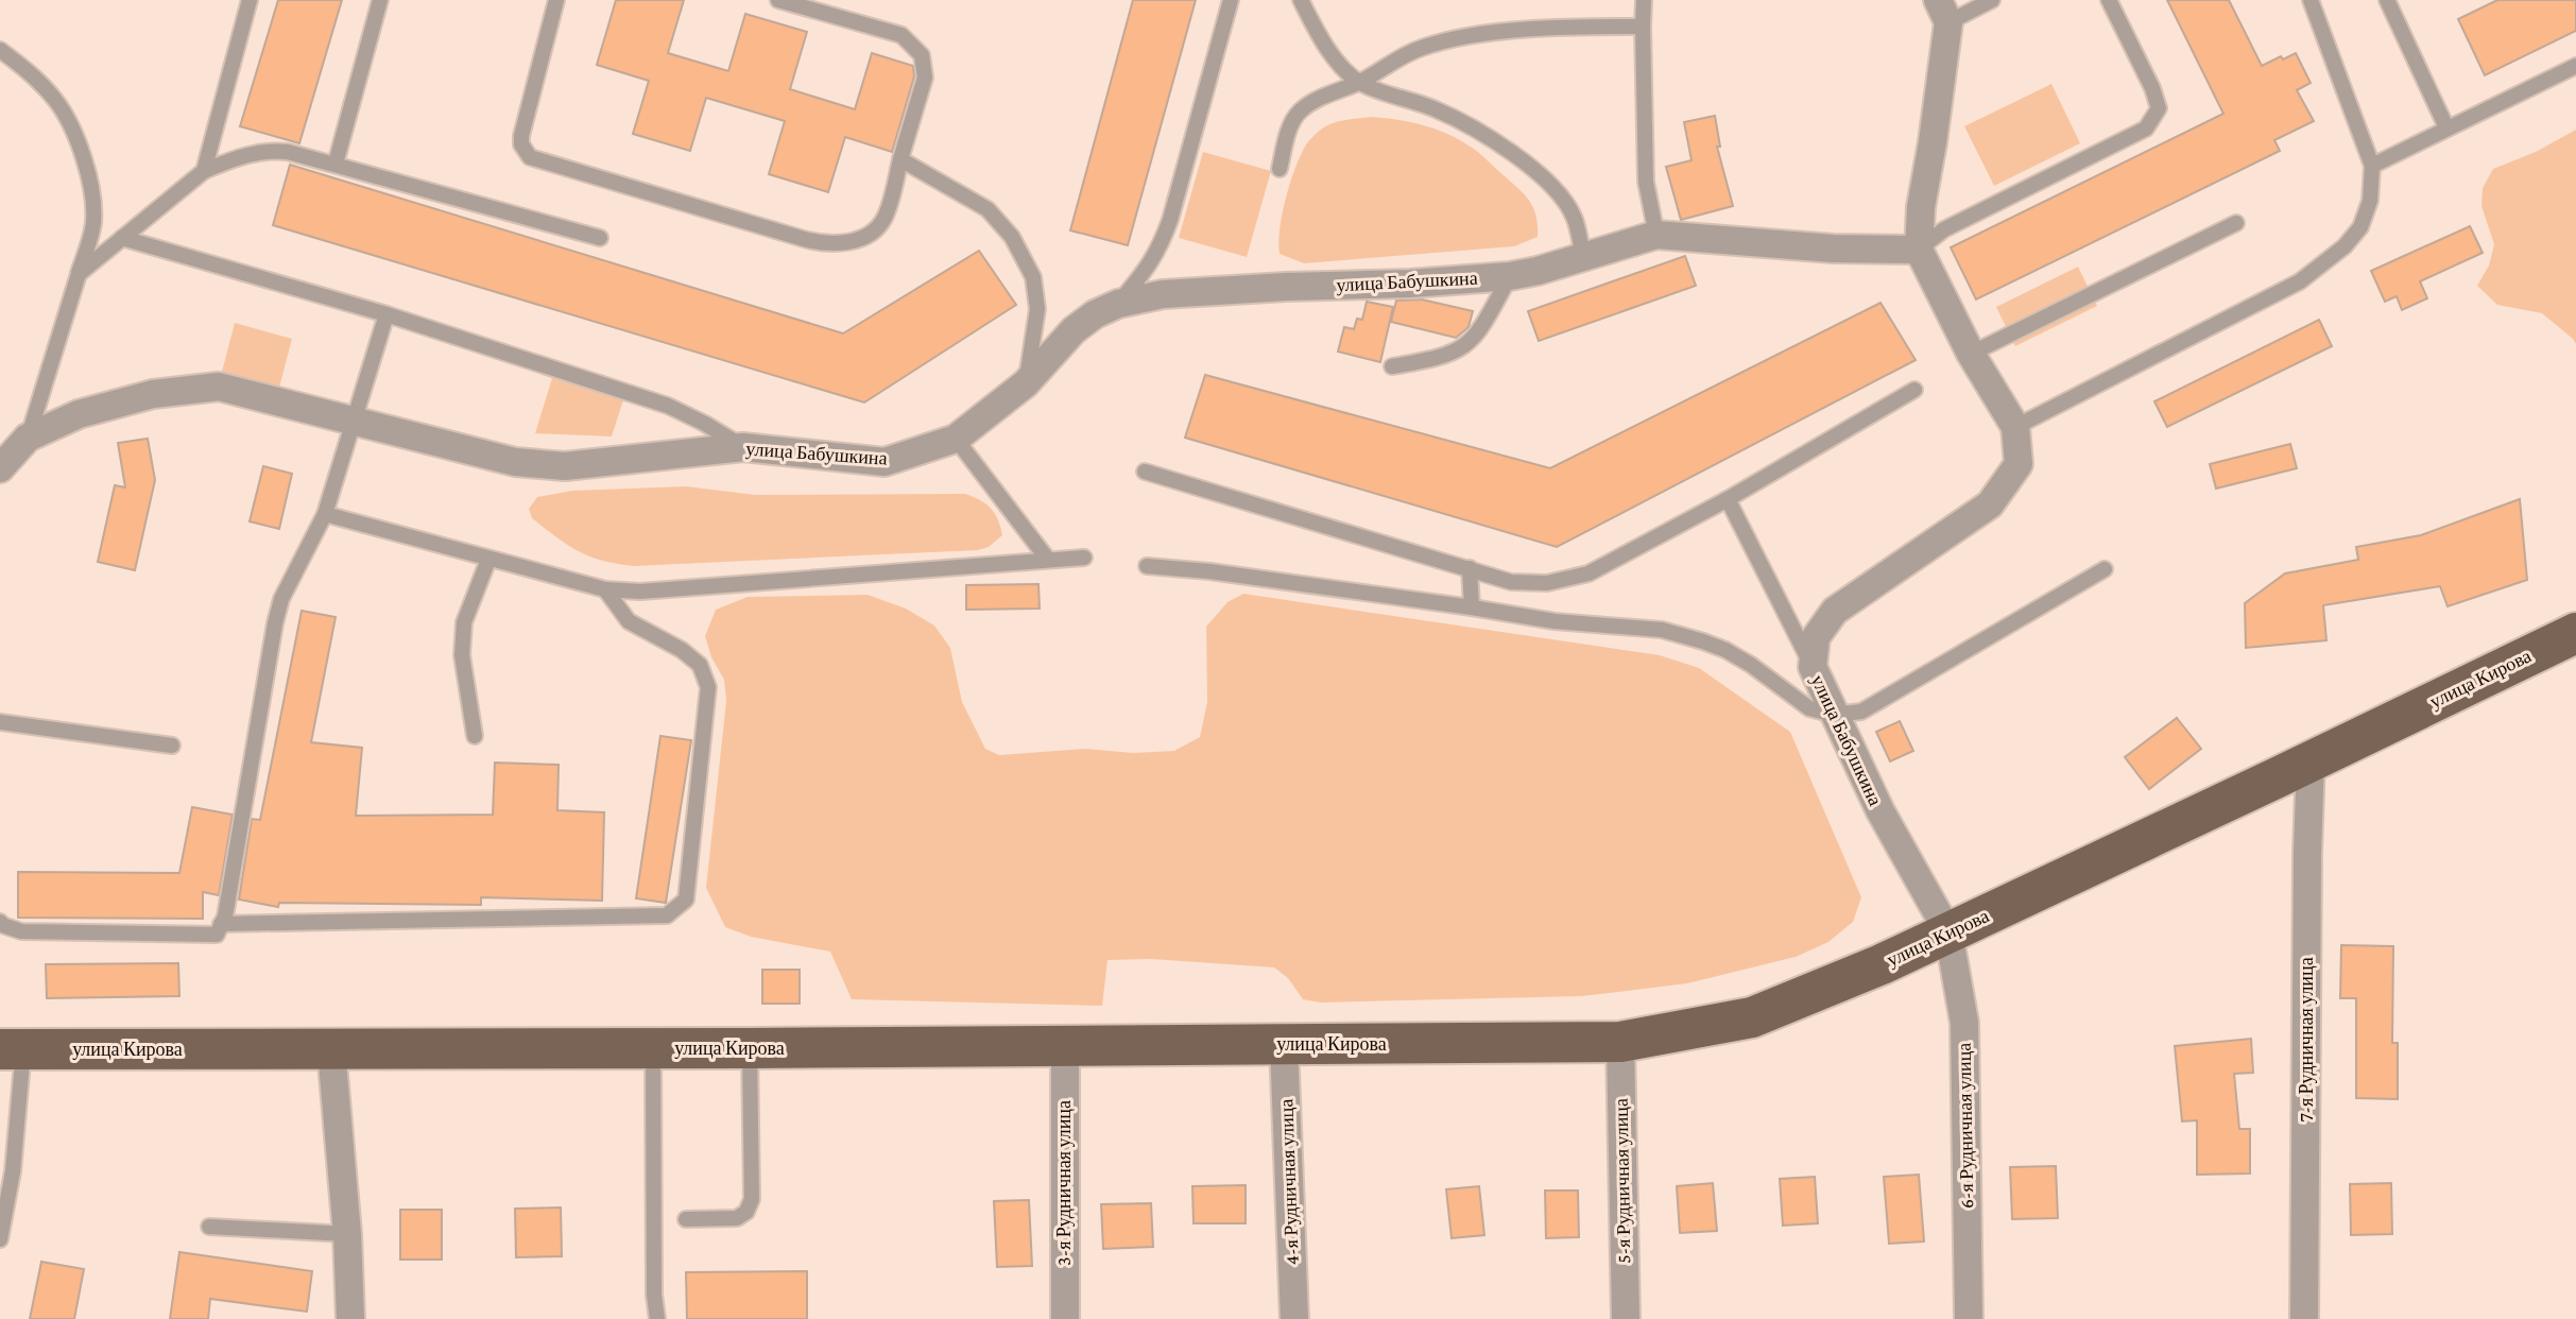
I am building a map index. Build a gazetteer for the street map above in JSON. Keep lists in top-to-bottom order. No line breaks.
{"streets":{"main road":["улица Кирова"],"street":["улица Бабушкина","7-я Рудничная улица","6-я Рудничная улица","5-я Рудничная улица","4-я Рудничная улица","3-я Рудничная улица"]},"crossings":[["улица Бабушкина","улица Кирова"],["улица Бабушкина","6-я Рудничная улица"],["улица Кирова","7-я Рудничная улица"],["улица Кирова","6-я Рудничная улица"],["улица Кирова","5-я Рудничная улица"],["улица Кирова","4-я Рудничная улица"],["улица Кирова","3-я Рудничная улица"]]}
